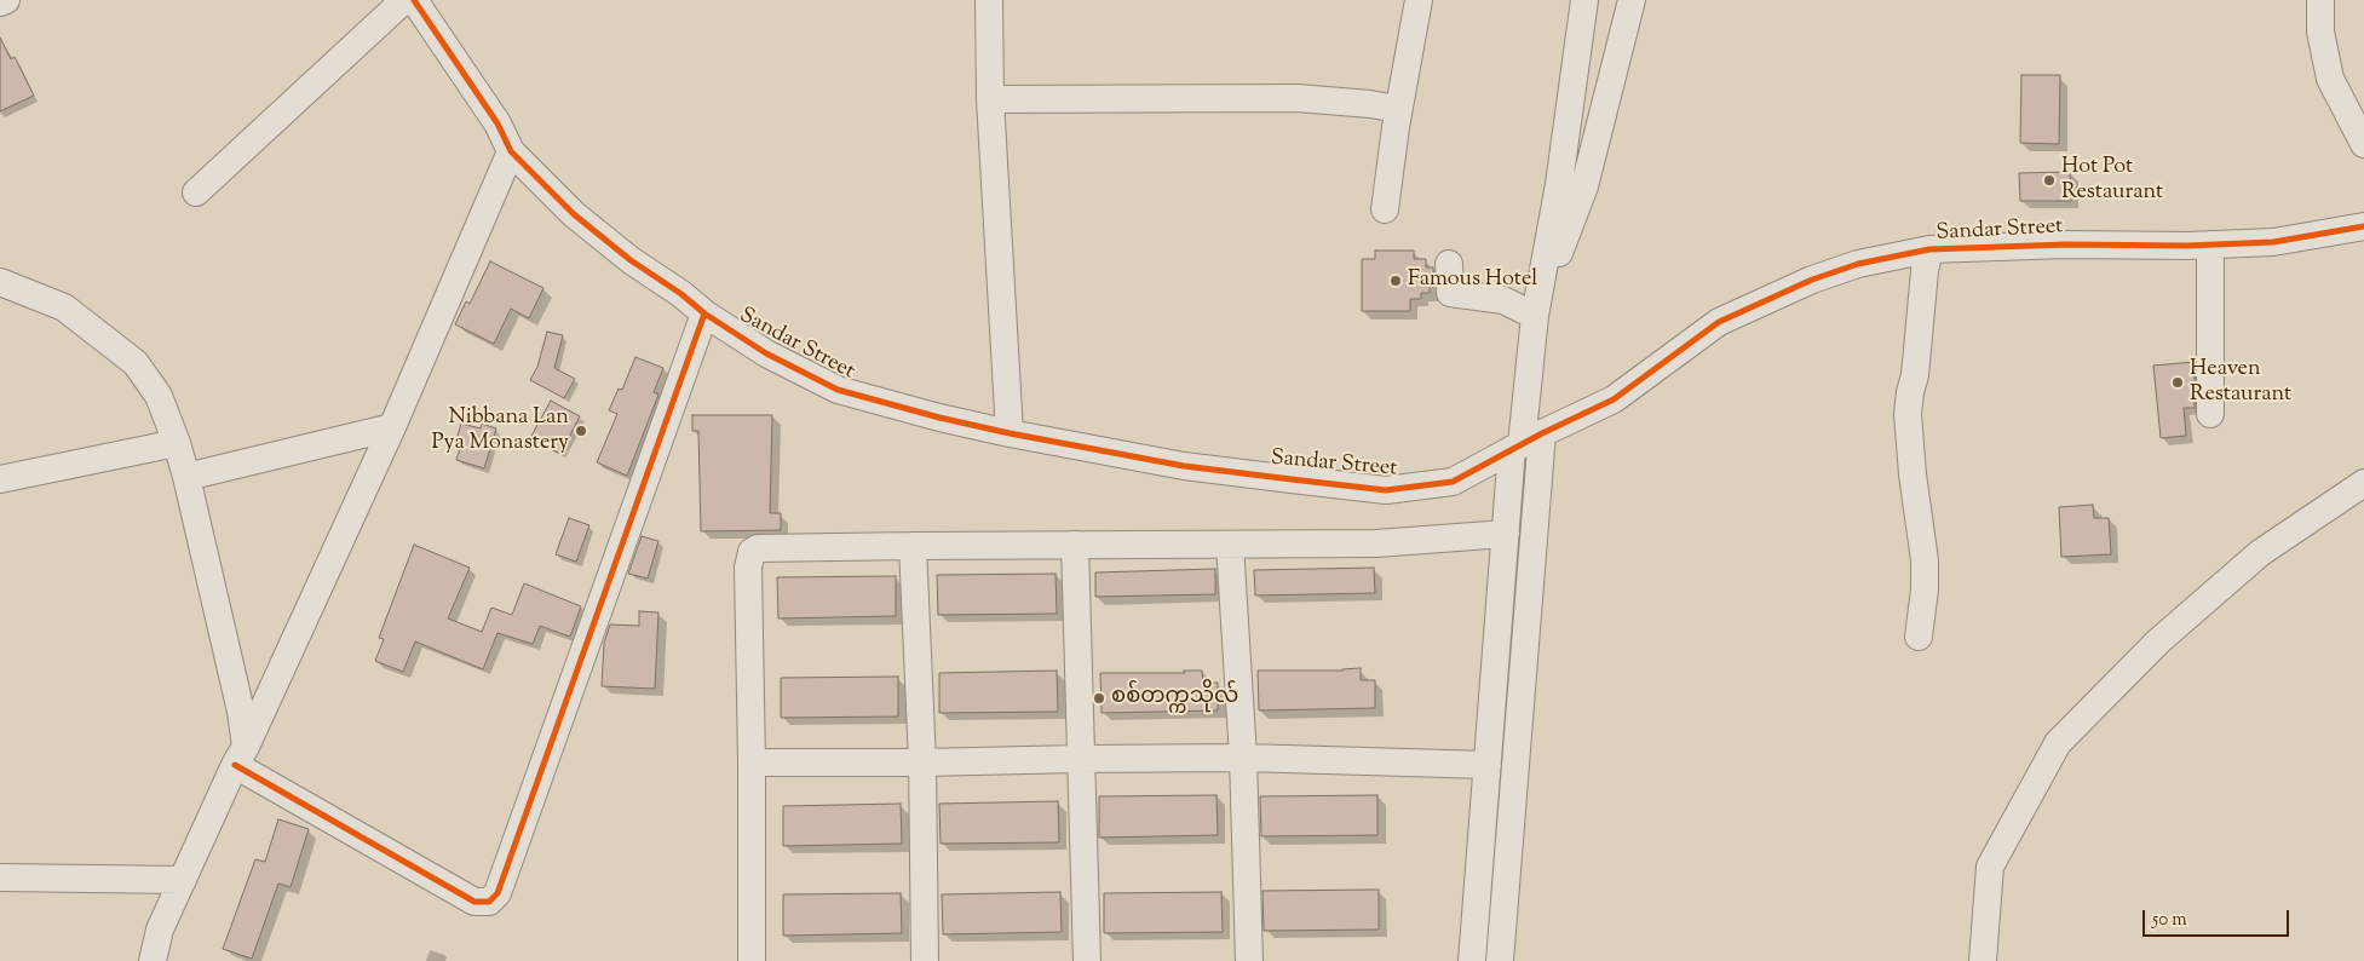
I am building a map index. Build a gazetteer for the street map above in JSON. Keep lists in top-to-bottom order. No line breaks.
{"streets":{"street":["Sandar Street"]},"places":["Hot Pot Restaurant","Famous Hotel","Heaven Restaurant","Nibbana Lan Pya Monastery","စစ်‌တက္ကသိုလ်"],"scale_bar":"50 m"}
